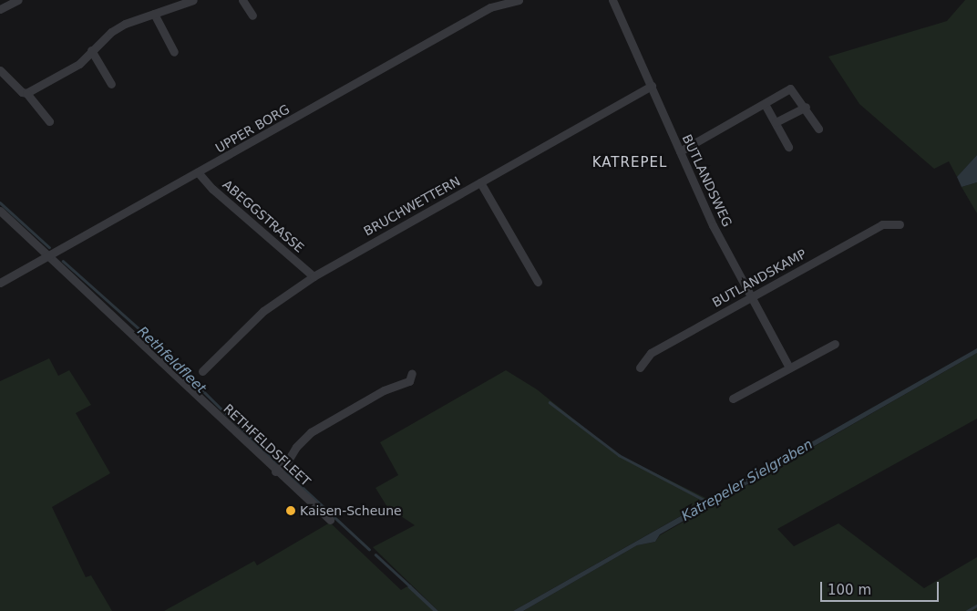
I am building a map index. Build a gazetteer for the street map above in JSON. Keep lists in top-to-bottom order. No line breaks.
{"streets":{"street":["UPPER BORG","BUTLANDSWEG","BRUCHWETTERN","ABEGGSTRASSE","BUTLANDSKAMP","RETHFELDSFLEET"]},"crossings":[["UPPER BORG","ABEGGSTRASSE"],["UPPER BORG","RETHFELDSFLEET"],["BUTLANDSWEG","BRUCHWETTERN"],["BUTLANDSWEG","BUTLANDSKAMP"],["BRUCHWETTERN","ABEGGSTRASSE"]],"districts":["KATREPEL"],"water":["Rethfeldfleet","Katrepeler Sielgraben"],"places":["Kaisen-Scheune"],"scale_bar":"100 m"}
